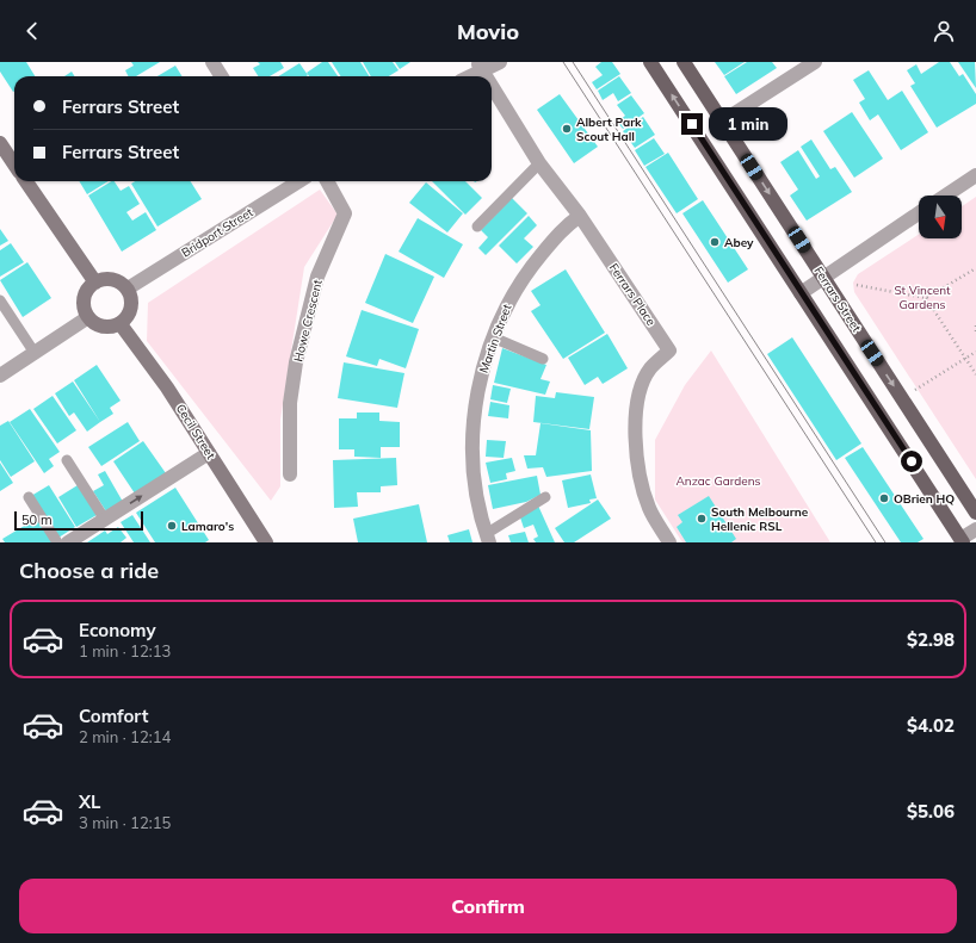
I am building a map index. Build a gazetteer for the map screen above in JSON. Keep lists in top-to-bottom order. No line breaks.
{"streets":{"main road":["Ferrars Street"],"street":["Bridport Street","Ferrars Place","Howe Crescent","Martin Street","Cecil Street"]},"crossings":[["Bridport Street","Cecil Street"],["Ferrars Place","Martin Street"]],"parks":["St Vincent Gardens","Anzac Gardens"],"places":["Albert Park Scout Hall","Abey","OBrien HQ","South Melbourne Hellenic RSL","Lamaro's"],"scale_bar":"50 m","north":"bottom","page":{"header":"Movio","banner":["Ferrars Street","Ferrars Street"],"bubble":"1 min","scale":"50 m","heading":"Choose a ride","list":[{"name":"Economy","note":"1 min · 12:13","value":"$2.98"},{"name":"Comfort","note":"2 min · 12:14","value":"$4.02"},{"name":"XL","note":"3 min · 12:15","value":"$5.06"}],"buttons":"Confirm"}}
